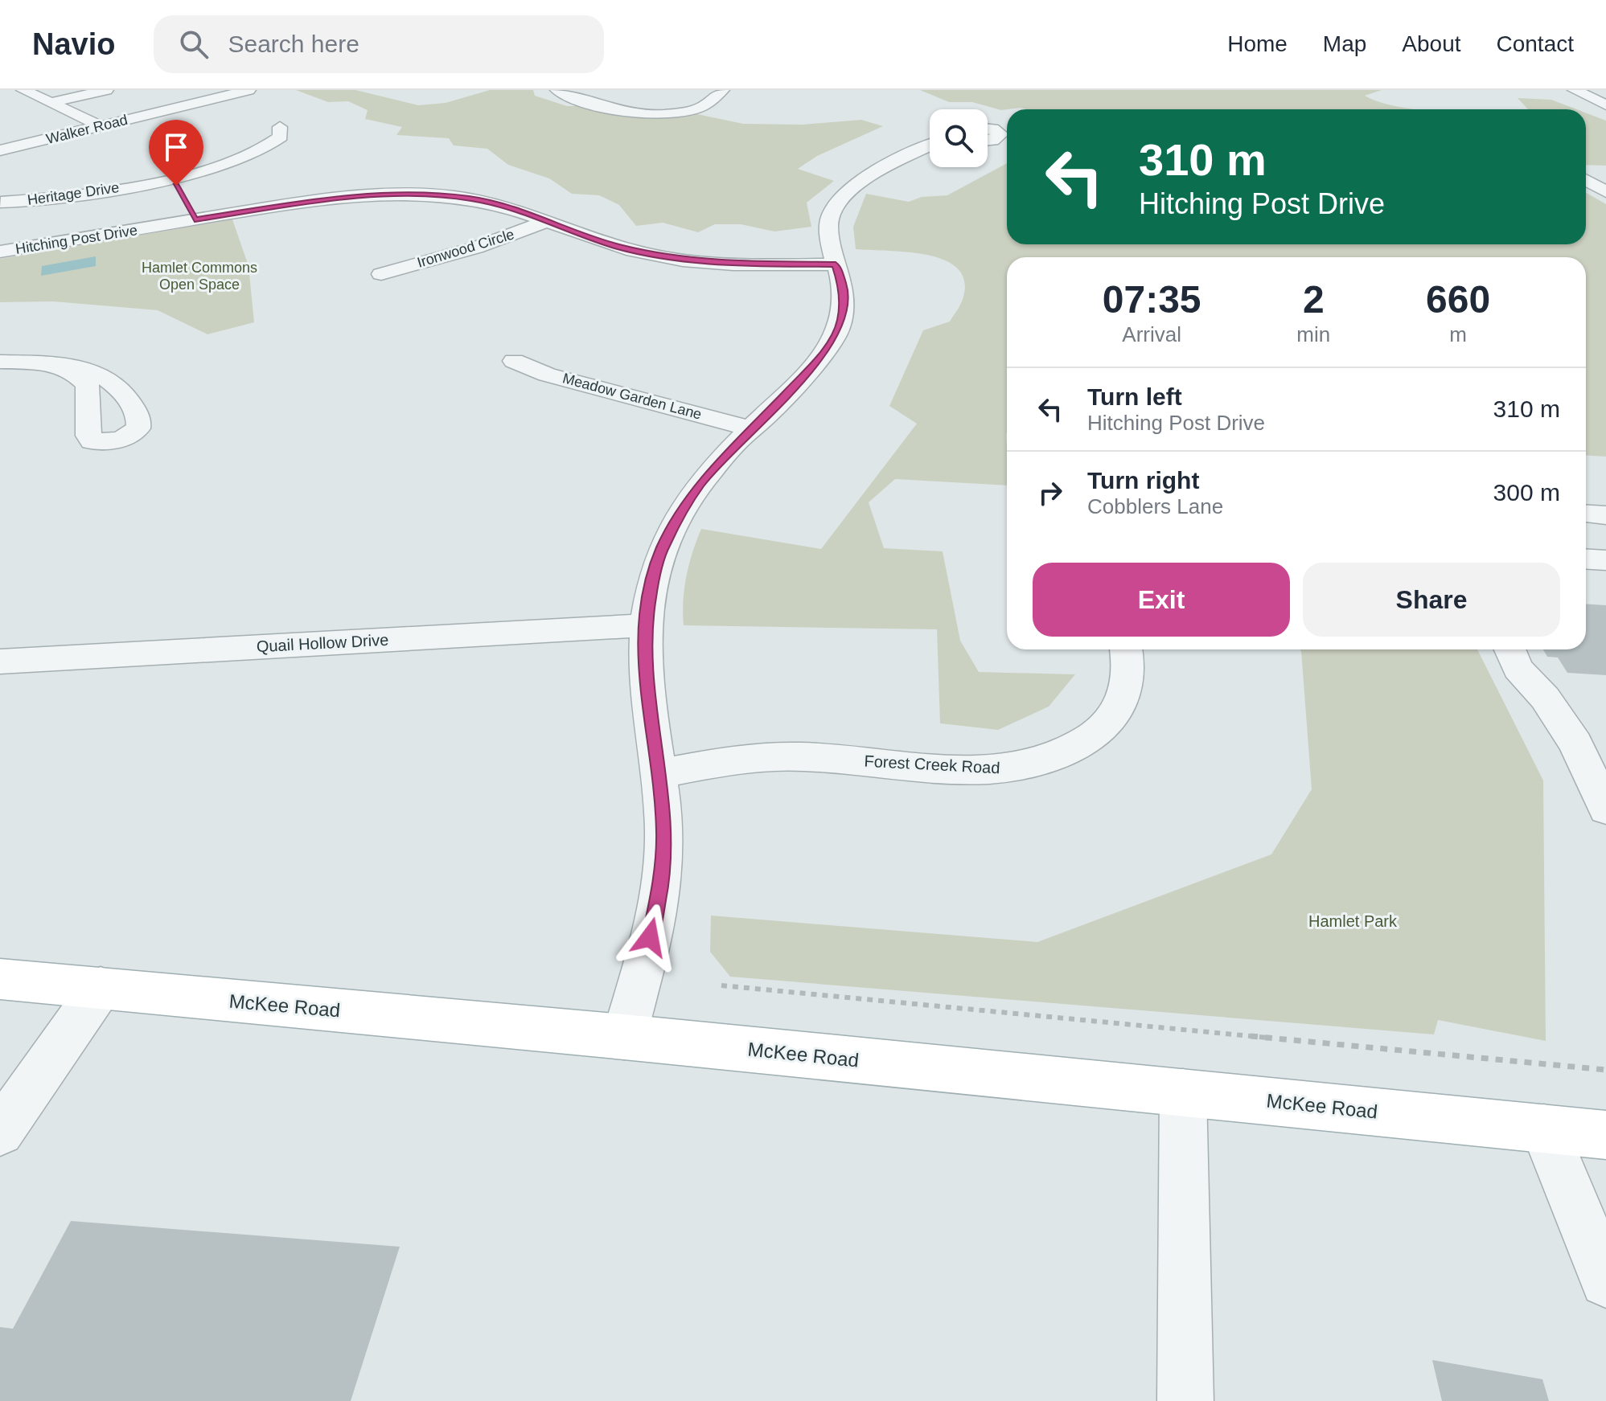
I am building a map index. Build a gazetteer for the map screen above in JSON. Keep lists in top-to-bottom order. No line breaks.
{"streets":{"main road":["McKee Road"],"street":["Walker Road","Heritage Drive","Hitching Post Drive","Ironwood Circle","Meadow Garden Lane","Quail Hollow Drive","Forest Creek Road"]},"crossings":[["Hitching Post Drive","Ironwood Circle"]],"parks":["Hamlet Commons Open Space","Hamlet Park"],"page":{"header":"Navio","search":"Search here","nav":["Home","Map","About","Contact"],"turn":["310 m","Hitching Post Drive"],"eta":["07:35","Arrival","2","min","660","m"],"list":[{"name":"Turn left","note":"Hitching Post Drive","value":"310 m"},{"name":"Turn right","note":"Cobblers Lane","value":"300 m"}],"buttons":["Exit","Share"]}}
